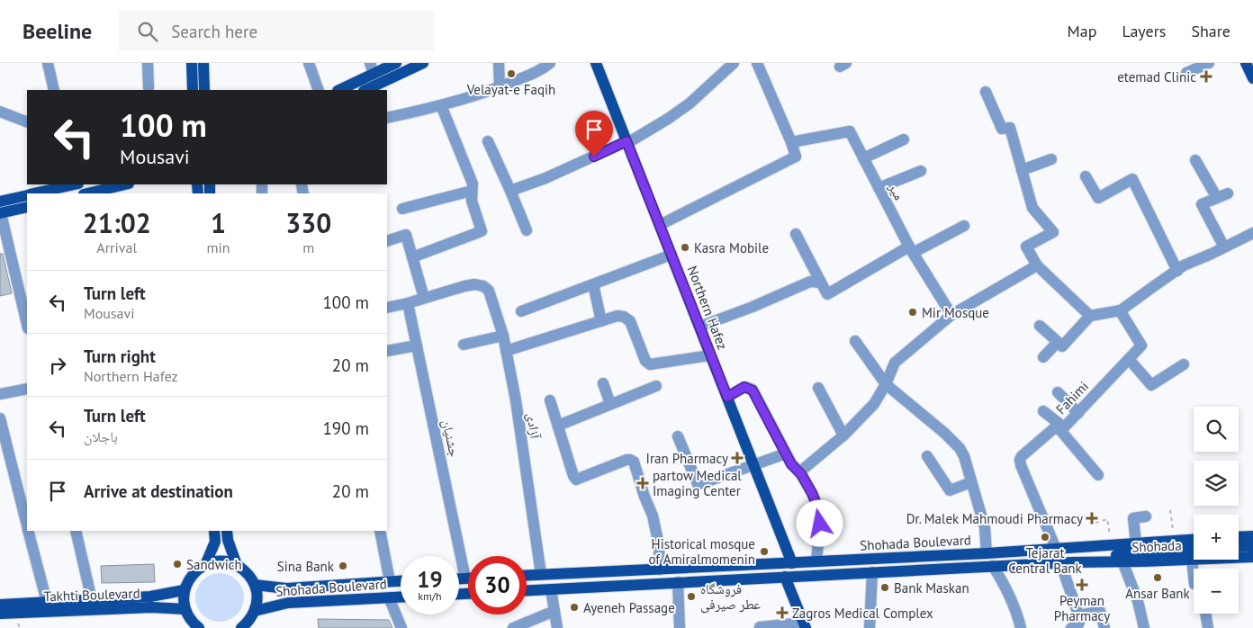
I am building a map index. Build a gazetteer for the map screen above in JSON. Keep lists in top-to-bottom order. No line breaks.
{"streets":{"main road":["Northern Hafez","Shohada Boulevard","Shohada","Takhti Boulevard"],"street":["میر","Fahimi","آزادی","جشنیان"]},"crossings":[["Northern Hafez","Shohada Boulevard"],["Fahimi","Shohada Boulevard"],["آزادی","Shohada Boulevard"],["Shohada Boulevard","Shohada"]],"places":{"other":["Velayat-e Faqih","Kasra Mobile","Mir Mosque","Tejarat Central Bank","Historical mosque of Amiralmomenin","Sandwich","Sina Bank","Ansar Bank","Bank Maskan","فروشگاه عطر صیرفی","Ayeneh Passage"],"health":["etemad Clinic","Iran Pharmacy","partow Medical Imaging Center","Dr. Malek Mahmoudi Pharmacy","Peyman Pharmacy","Zagros Medical Complex"]},"page":{"header":"Beeline","search":"Search here","nav":["Map","Layers","Share"],"turn":["100 m","Mousavi"],"eta":["21:02","Arrival","1","min","330","m"],"list":[{"name":"Turn left","note":"Mousavi","value":"100 m"},{"name":"Turn right","note":"Northern Hafez","value":"20 m"},{"name":"Turn left","note":"باجلان","value":"190 m"},{"name":"Arrive at destination","value":"20 m"}],"map_buttons":["+","−"],"speed":"19 km/h","limit":"30"}}
